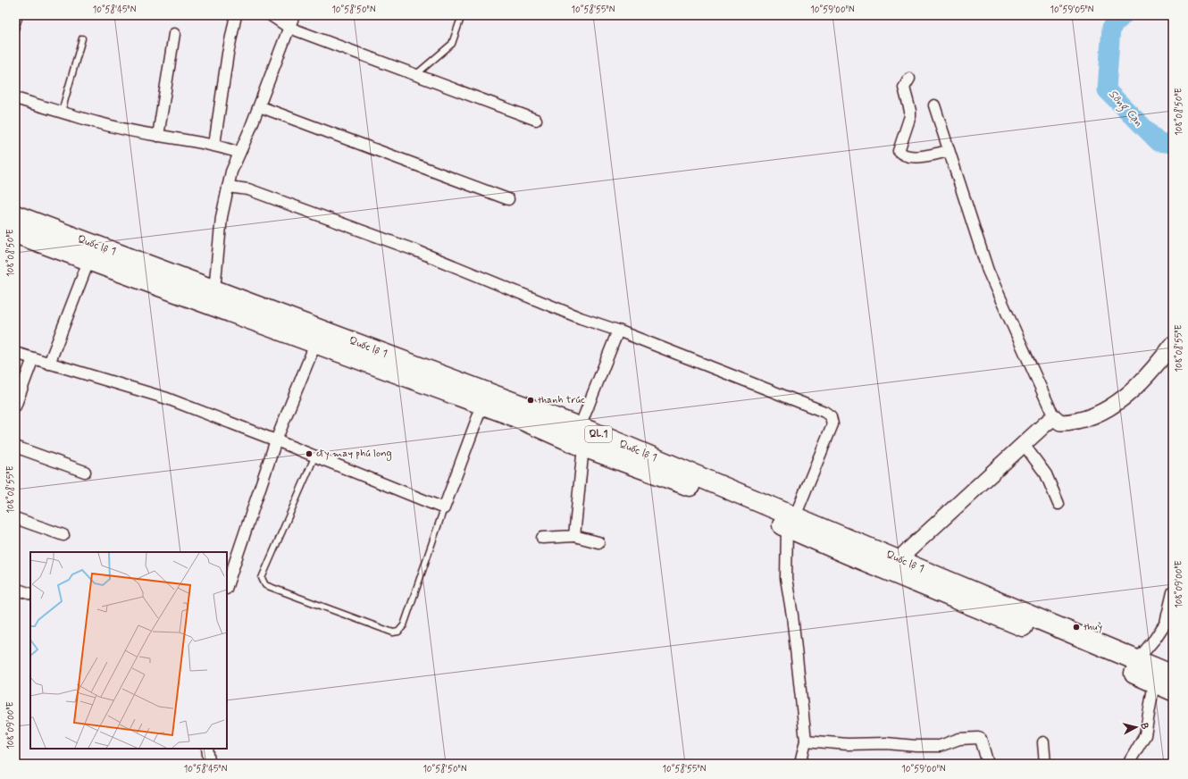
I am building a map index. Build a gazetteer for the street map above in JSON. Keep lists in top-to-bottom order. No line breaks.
{"streets":{"highway":["Quốc lộ 1","QL.1"]},"water":["Sông Cạn"],"places":["thanh trúc","cty may phú long","thuỷ"],"north":"right","coordinates":["10°58'45\"N","10°58'50\"N","10°58'55\"N","10°59'00\"N","10°59'05\"N","108°08'50\"E","108°08'55\"E","108°09'00\"E"]}
